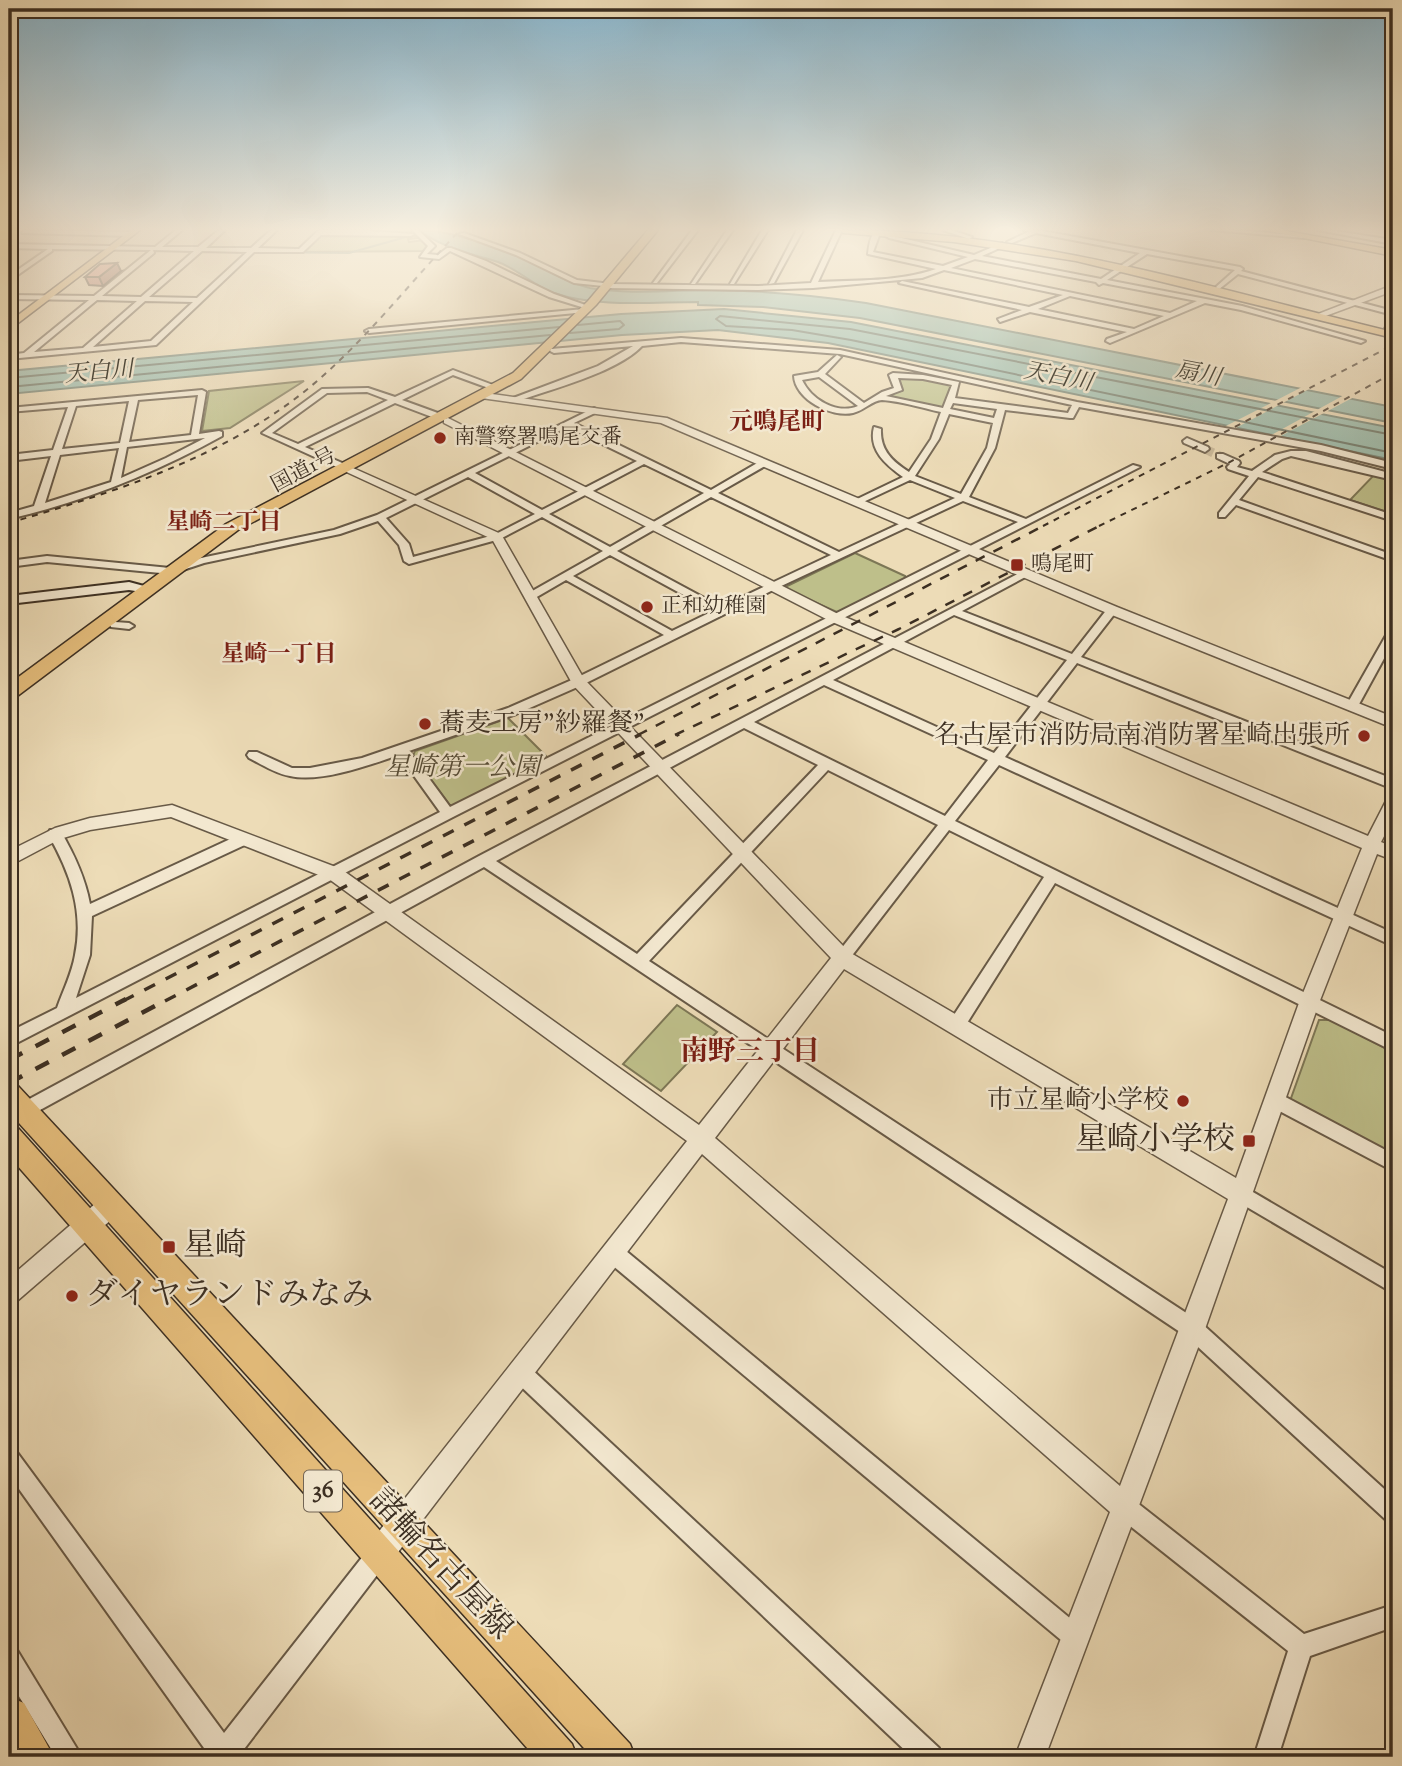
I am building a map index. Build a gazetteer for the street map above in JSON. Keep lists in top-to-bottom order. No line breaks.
{"streets":{"highway":["国道1号"],"main road":["36","諸輪名古屋線"]},"districts":["元鳴尾町","星崎二丁目","星崎一丁目","南野三丁目"],"water":["天白川","扇川"],"parks":["星崎第一公園"],"places":{"other":["南警察署鳴尾交番","正和幼稚園","蕎麦工房\"紗羅餐\"","名古屋市消防局南消防署星崎出張所","市立星崎小学校","ダイヤランドみなみ"],"transit":["鳴尾町","星崎小学校","星崎"]}}
